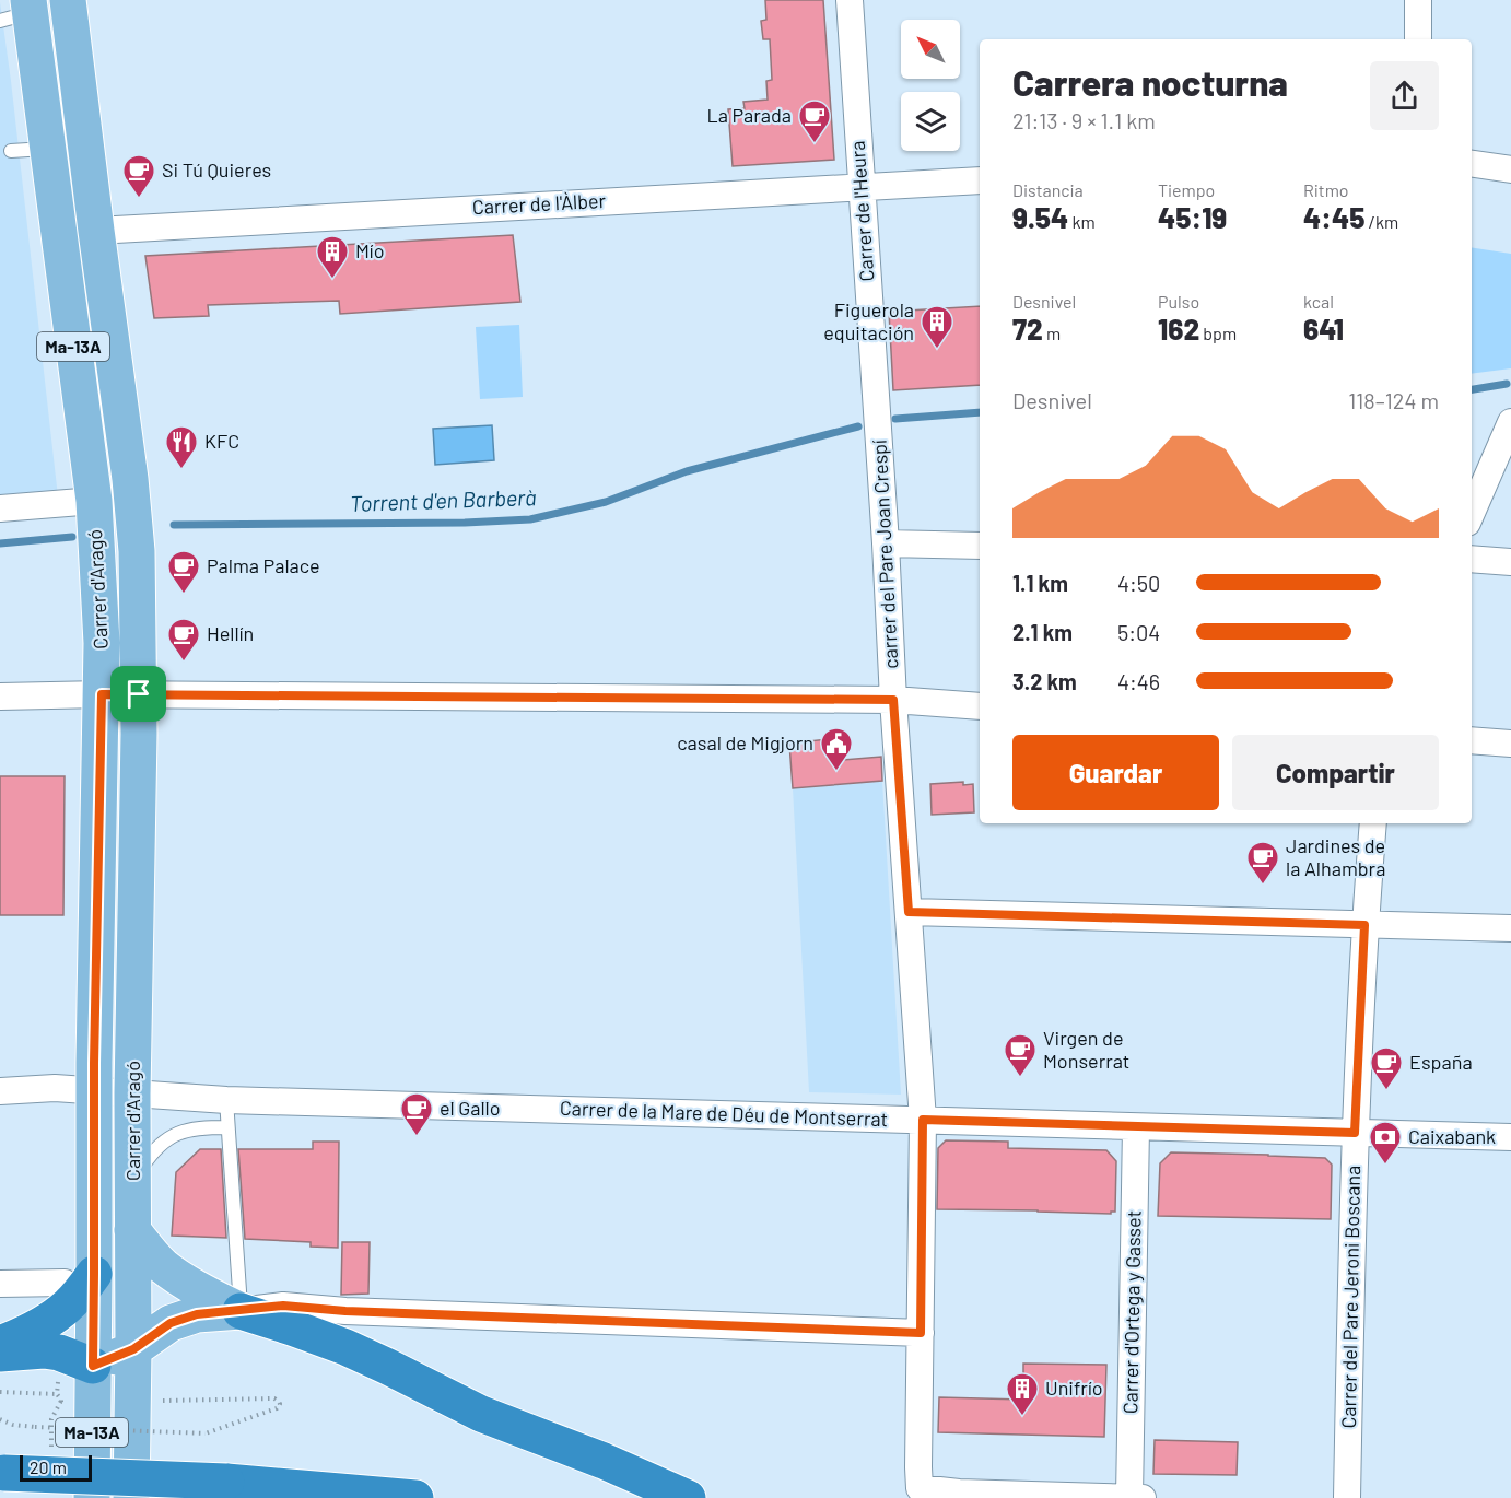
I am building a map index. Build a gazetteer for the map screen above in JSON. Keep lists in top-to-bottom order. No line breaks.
{"streets":{"main road":["Ma-13A","Carrer d'Aragó"],"street":["Carrer de l'Àlber","Carrer de l'Heura","carrer del Pare Joan Crespí","Carrer de la Mare de Déu de Montserrat","Carrer del Pare Jeroni Boscana","Carrer d'Ortega y Gasset"]},"crossings":[["Carrer de l'Àlber","Carrer de l'Heura"],["Carrer de l'Àlber","Carrer d'Aragó"],["Carrer de l'Heura","carrer del Pare Joan Crespí"],["carrer del Pare Joan Crespí","Carrer de la Mare de Déu de Montserrat"],["Carrer d'Aragó","Carrer de la Mare de Déu de Montserrat"],["Carrer de la Mare de Déu de Montserrat","Carrer del Pare Jeroni Boscana"],["Carrer de la Mare de Déu de Montserrat","Carrer d'Ortega y Gasset"]],"water":["Torrent d'en Barberà"],"places":{"cafe":["La Parada","Si Tú Quieres","Palma Palace","Hellín","Jardines de la Alhambra","Virgen de Monserrat","España","el Gallo"],"building":["Mío","Figuerola equitación","Unifrío"],"restaurant":["KFC"],"public building":["casal de Migjorn"],"bank":["Caixabank"]},"scale_bar":"20 m","north":"top left","page":{"heading":["Carrera nocturna","21:13 · 9 × 1.1 km"],"stats":[["Distancia","9.54 km"],["Tiempo","45:19"],["Ritmo","4:45 /km"],["Desnivel","72 m"],["Pulso","162 bpm"],["kcal","641"]],"chart":["Desnivel","118–124 m"],"list":[{"name":"1.1 km","note":"4:50"},{"name":"2.1 km","note":"5:04"},{"name":"3.2 km","note":"4:46"}],"buttons":["Guardar","Compartir"],"scale":"20 m"}}
